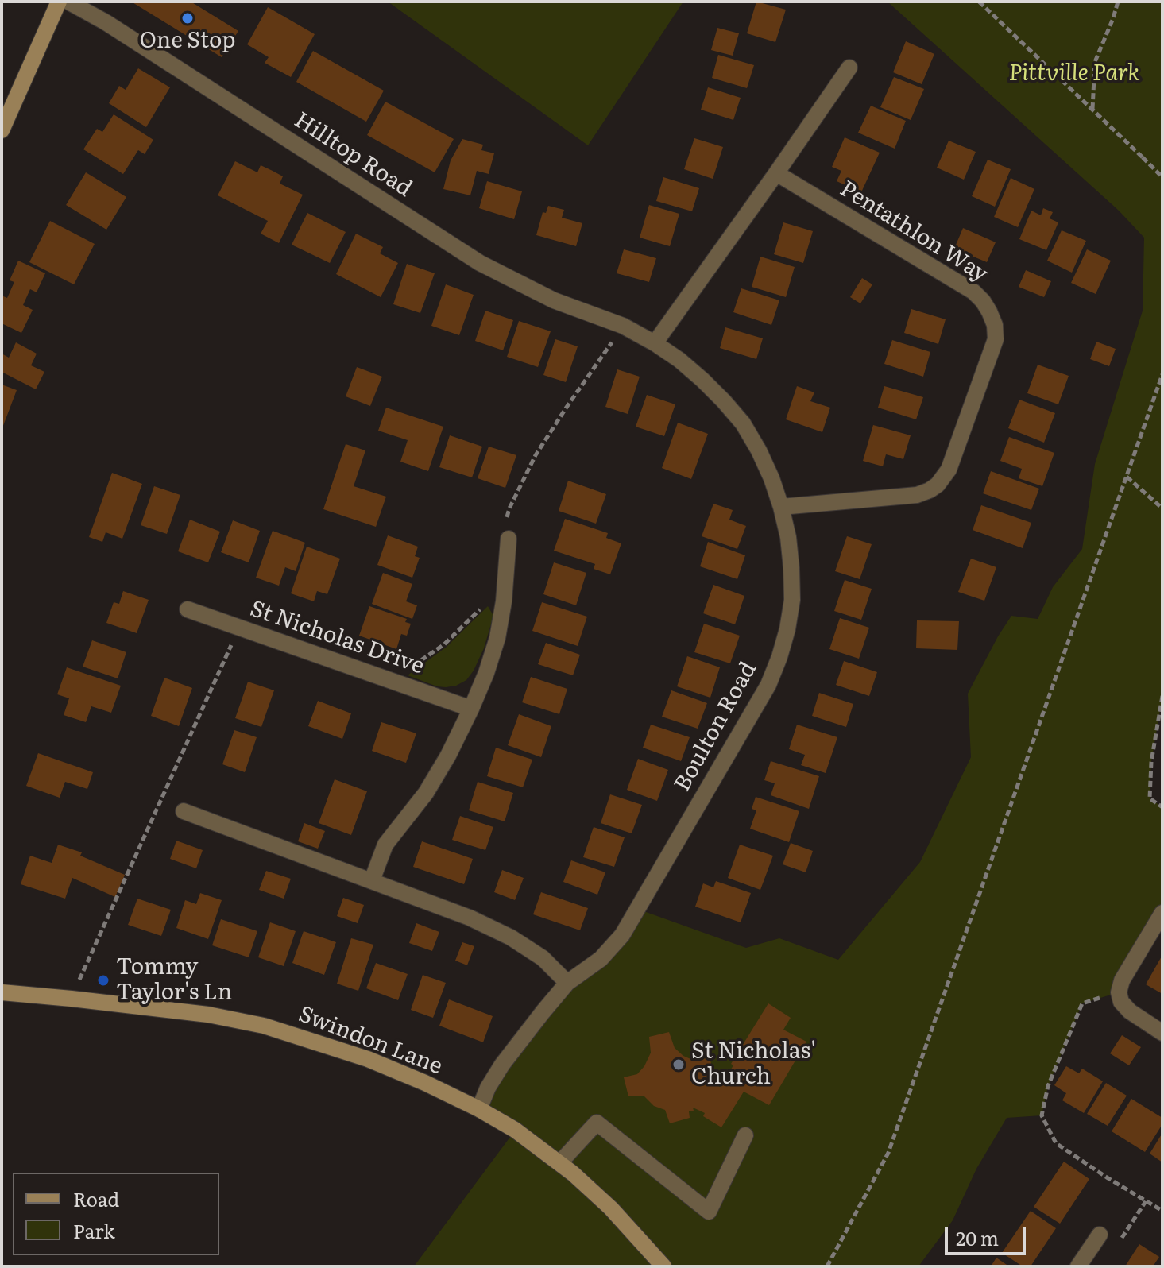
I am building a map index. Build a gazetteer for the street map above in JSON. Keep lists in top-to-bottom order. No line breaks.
{"streets":{"street":["Hilltop Road","Pentathlon Way","St Nicholas Drive","Boulton Road","Swindon Lane"]},"crossings":[["Hilltop Road","Boulton Road"],["Pentathlon Way","Boulton Road"],["Boulton Road","Swindon Lane"]],"parks":["Pittville Park"],"places":["One Stop","Tommy Taylor's Ln","St Nicholas' Church"],"legend":["Road","Park"],"scale_bar":"20 m"}
